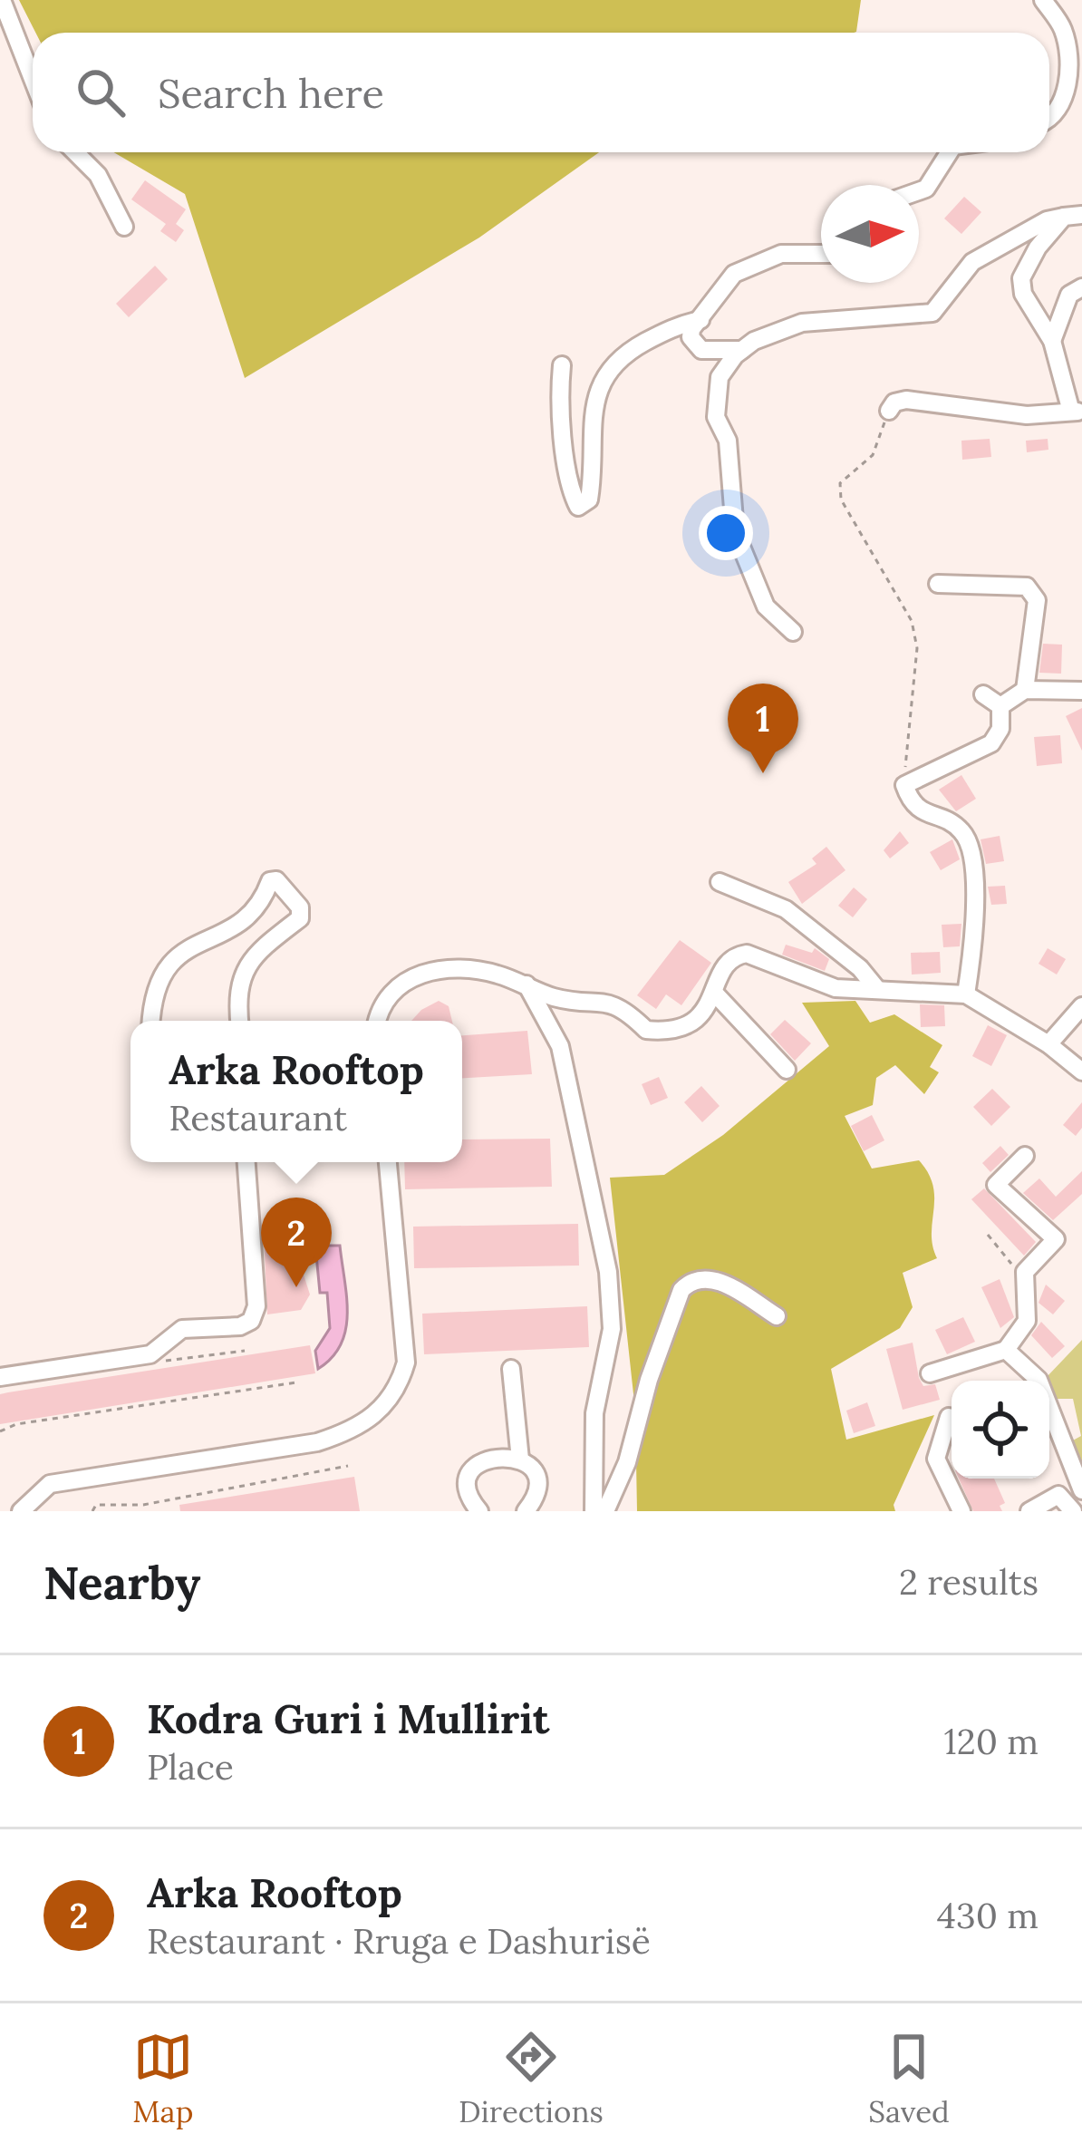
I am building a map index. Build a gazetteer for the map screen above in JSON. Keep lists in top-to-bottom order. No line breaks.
{"north":"right","page":{"search":"Search here","pins":["1","2"],"popup":["Arka Rooftop","Restaurant"],"heading":["Nearby","2 results"],"list":[{"mark":"1","name":"Kodra Guri i Mullirit","note":"Place","value":"120 m"},{"mark":"2","name":"Arka Rooftop","note":"Restaurant · Rruga e Dashurisë","value":"430 m"}],"nav":["Map","Directions","Saved"]}}
